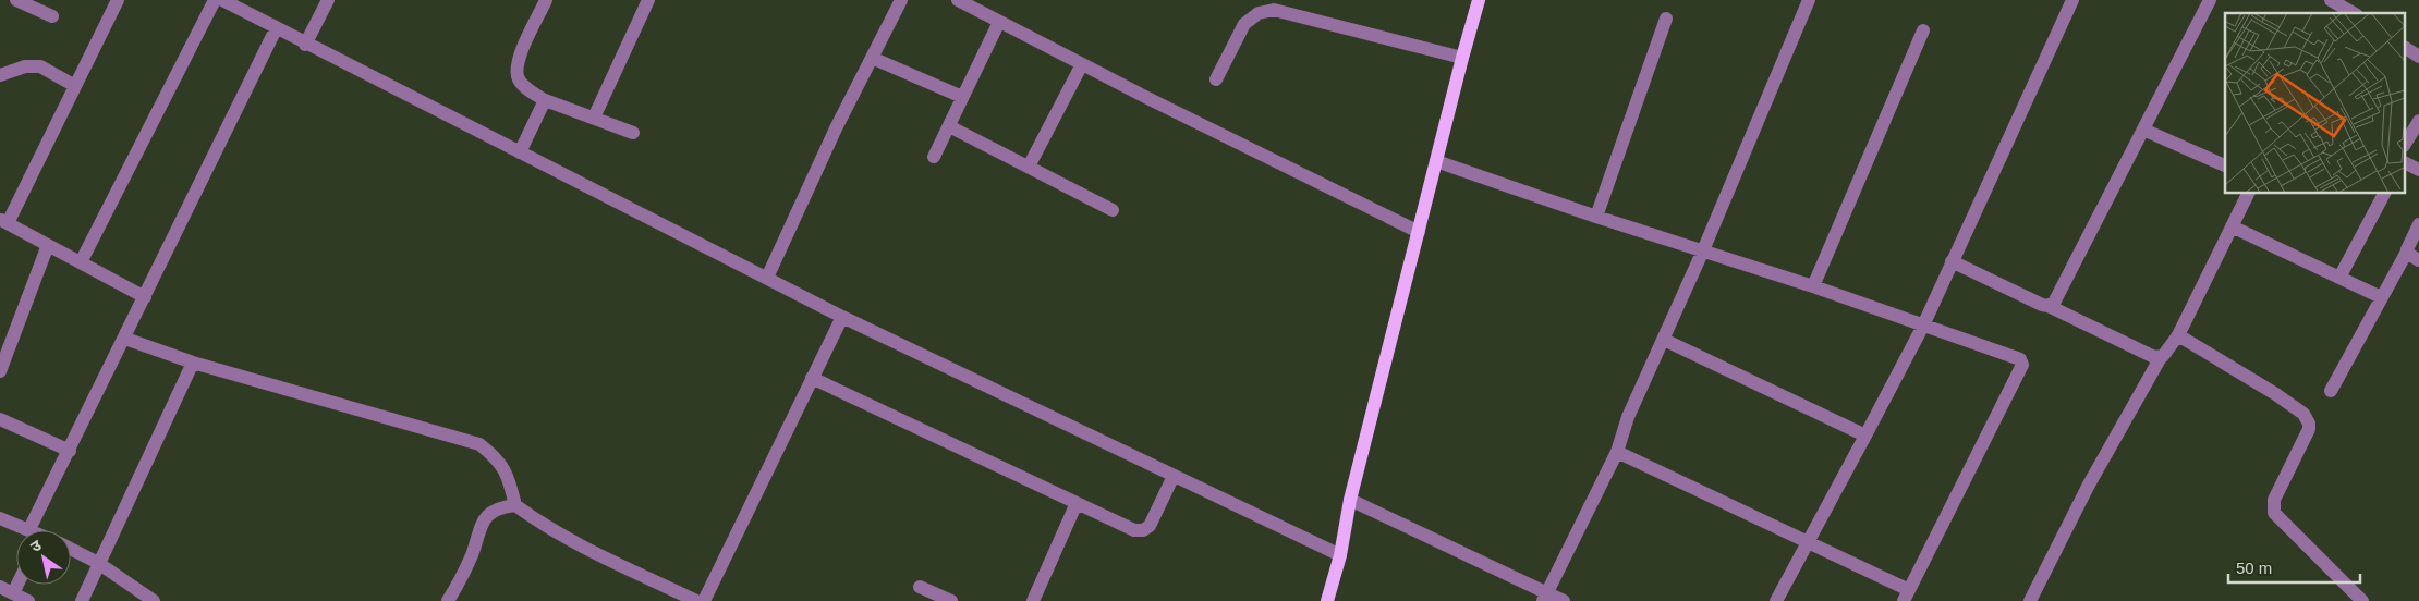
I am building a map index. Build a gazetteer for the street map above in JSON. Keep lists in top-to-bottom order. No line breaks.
{"scale_bar":"50 m","north":"top left"}
